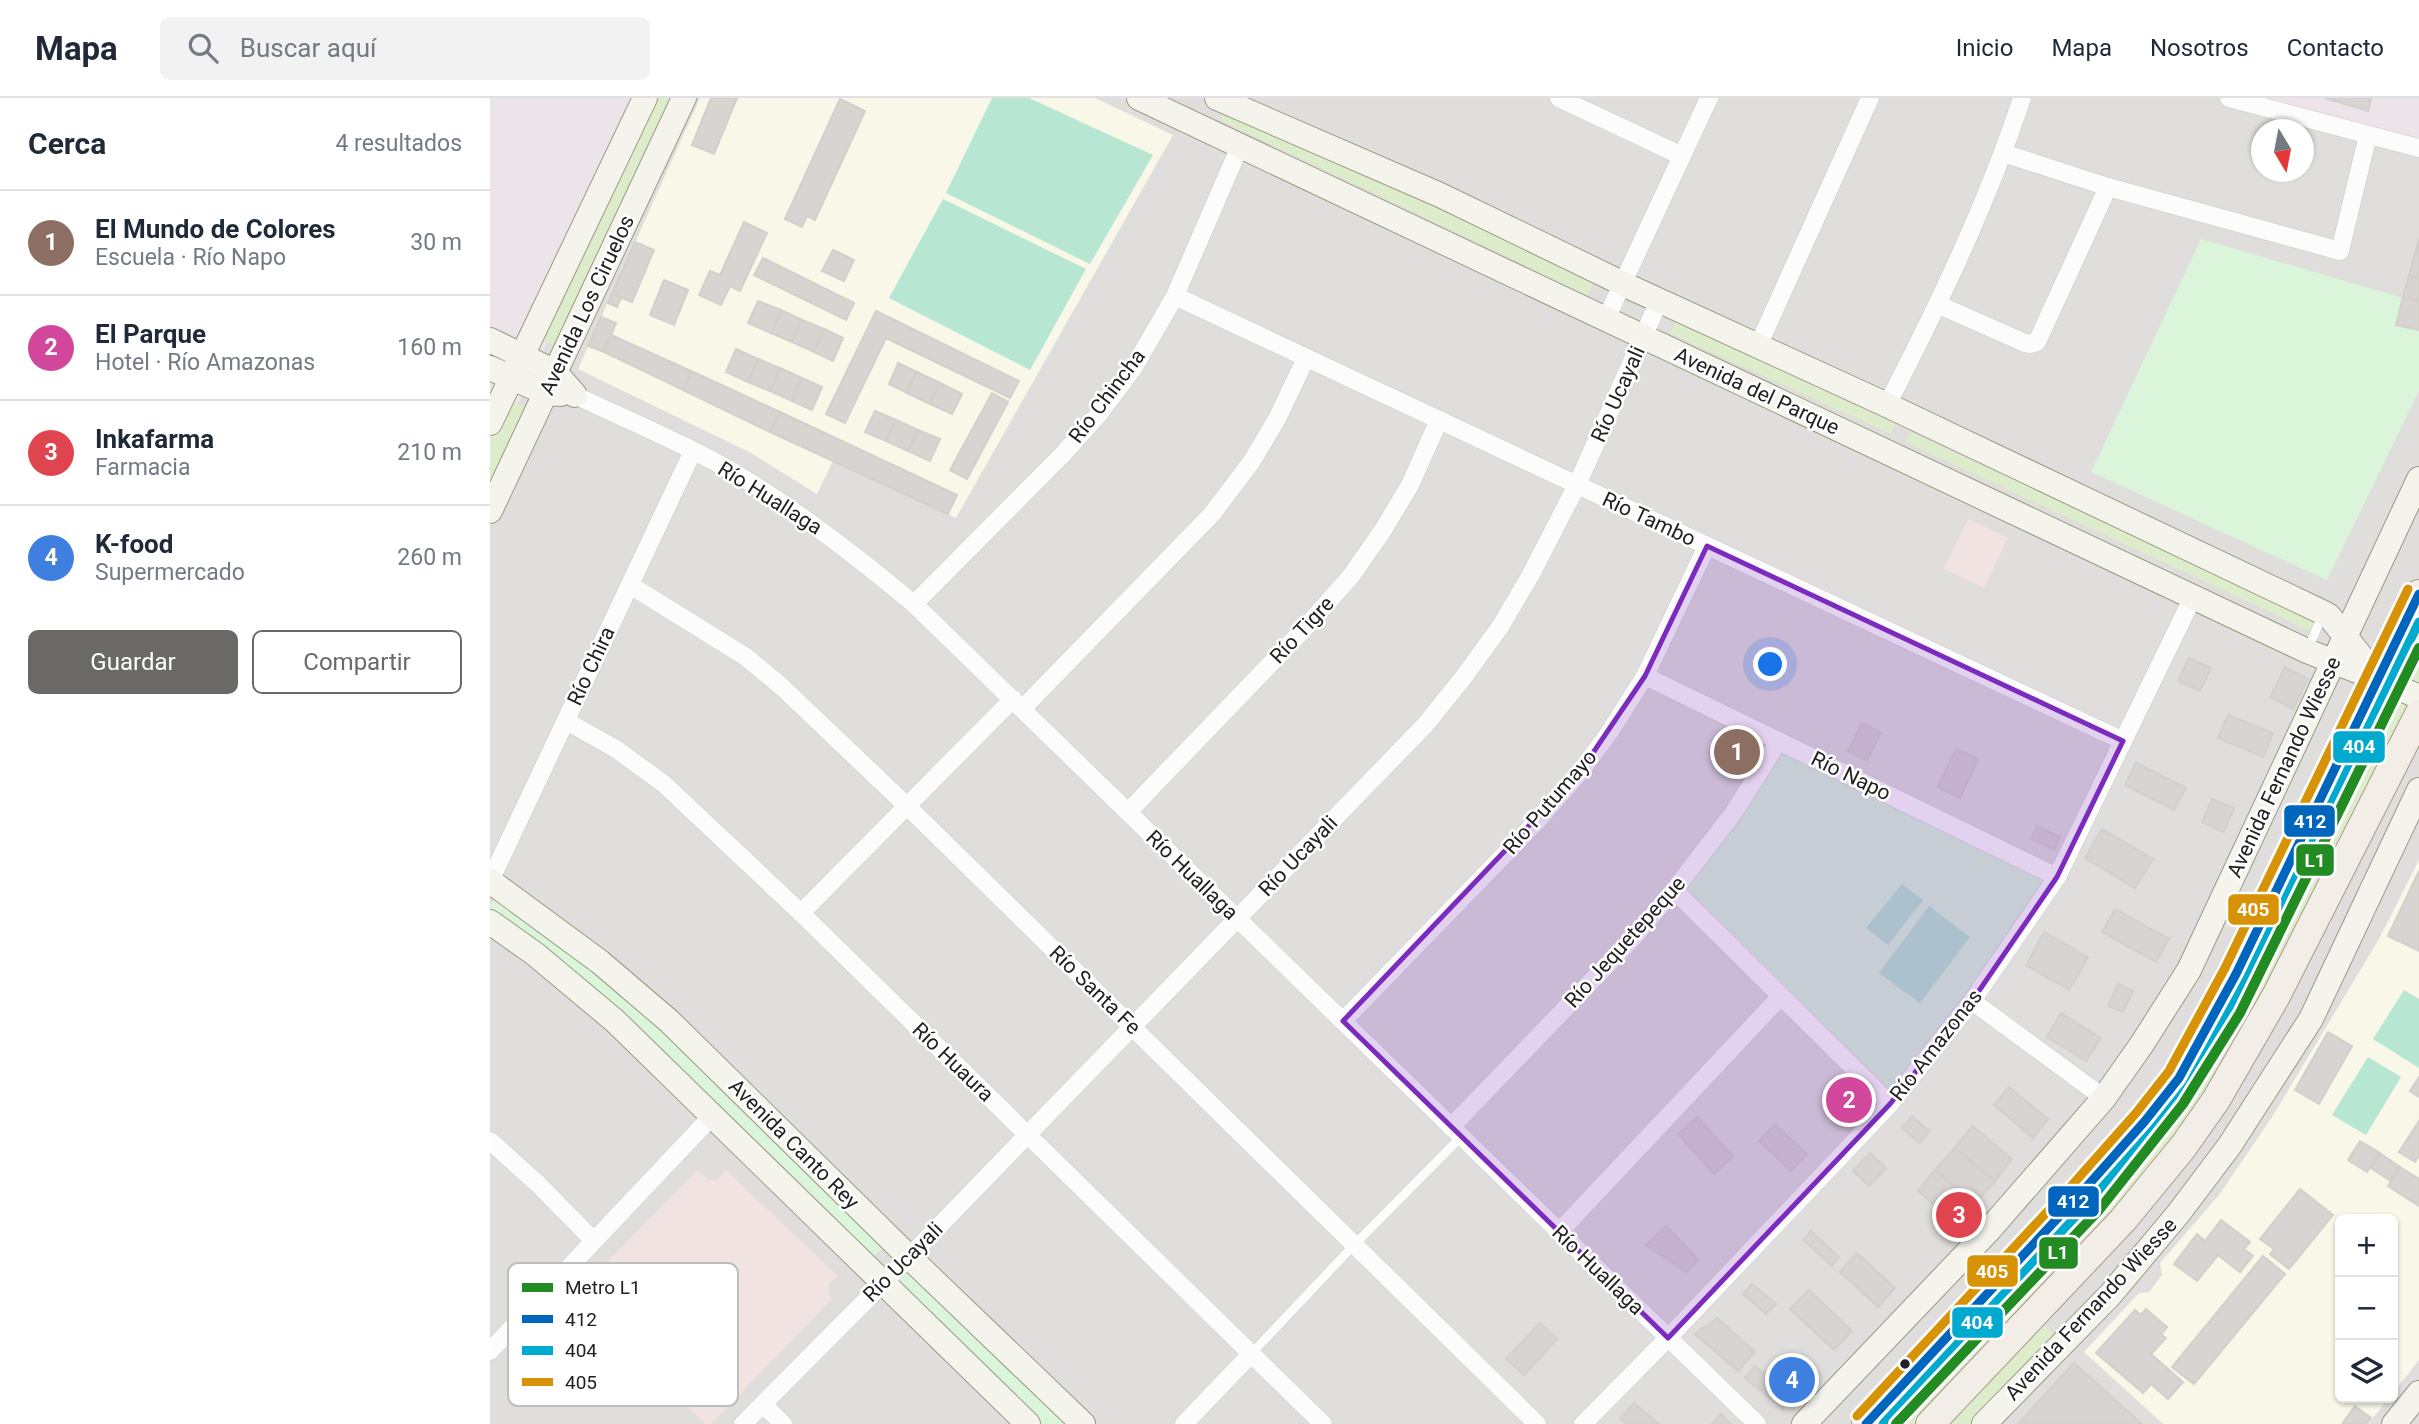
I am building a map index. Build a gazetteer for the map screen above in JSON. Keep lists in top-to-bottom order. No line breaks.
{"streets":{"main road":["Avenida Los Ciruelos","Avenida del Parque","Avenida Fernando Wiesse","Avenida Canto Rey"],"street":["Río Ucayali","Río Chincha","Río Huallaga","Río Tambo","Río Tigre","Río Chira","Río Napo","Río Putumayo","Río Jequetepeque","Río Santa Fe","Río Amazonas","Río Huaura"]},"crossings":[["Avenida del Parque","Río Ucayali"],["Avenida del Parque","Río Chincha"],["Avenida del Parque","Avenida Fernando Wiesse"],["Avenida del Parque","Río Amazonas"],["Río Ucayali","Río Huallaga"],["Río Ucayali","Río Tambo"],["Río Ucayali","Río Santa Fe"],["Río Ucayali","Río Huaura"],["Río Ucayali","Avenida Canto Rey"],["Río Chincha","Río Huallaga"],["Río Chincha","Río Tambo"],["Río Huallaga","Río Tigre"],["Río Huallaga","Río Chira"],["Río Huallaga","Río Putumayo"],["Río Huallaga","Río Jequetepeque"],["Río Huallaga","Río Amazonas"],["Río Tambo","Río Tigre"],["Río Tambo","Río Putumayo"],["Río Tambo","Río Amazonas"],["Río Chira","Río Santa Fe"],["Río Chira","Río Huaura"],["Río Chira","Avenida Canto Rey"],["Río Napo","Río Putumayo"],["Río Napo","Río Jequetepeque"],["Río Napo","Río Amazonas"],["Río Jequetepeque","Río Santa Fe"],["Río Jequetepeque","Río Huaura"]],"lines":["transit line 405","transit line 412","transit line 404","metro line L1"],"legend":["Metro L1","412","404","405"],"north":"bottom","page":{"header":"Mapa","search":"Buscar aquí","nav":["Inicio","Mapa","Nosotros","Contacto"],"heading":["Cerca","4 resultados"],"list":[{"mark":"1","name":"El Mundo de Colores","note":"Escuela · Río Napo","value":"30 m"},{"mark":"2","name":"El Parque","note":"Hotel · Río Amazonas","value":"160 m"},{"mark":"3","name":"Inkafarma","note":"Farmacia","value":"210 m"},{"mark":"4","name":"K-food","note":"Supermercado","value":"260 m"}],"buttons":["Guardar","Compartir"],"pins":["1","2","3","4"],"map_buttons":["+","−"]}}
